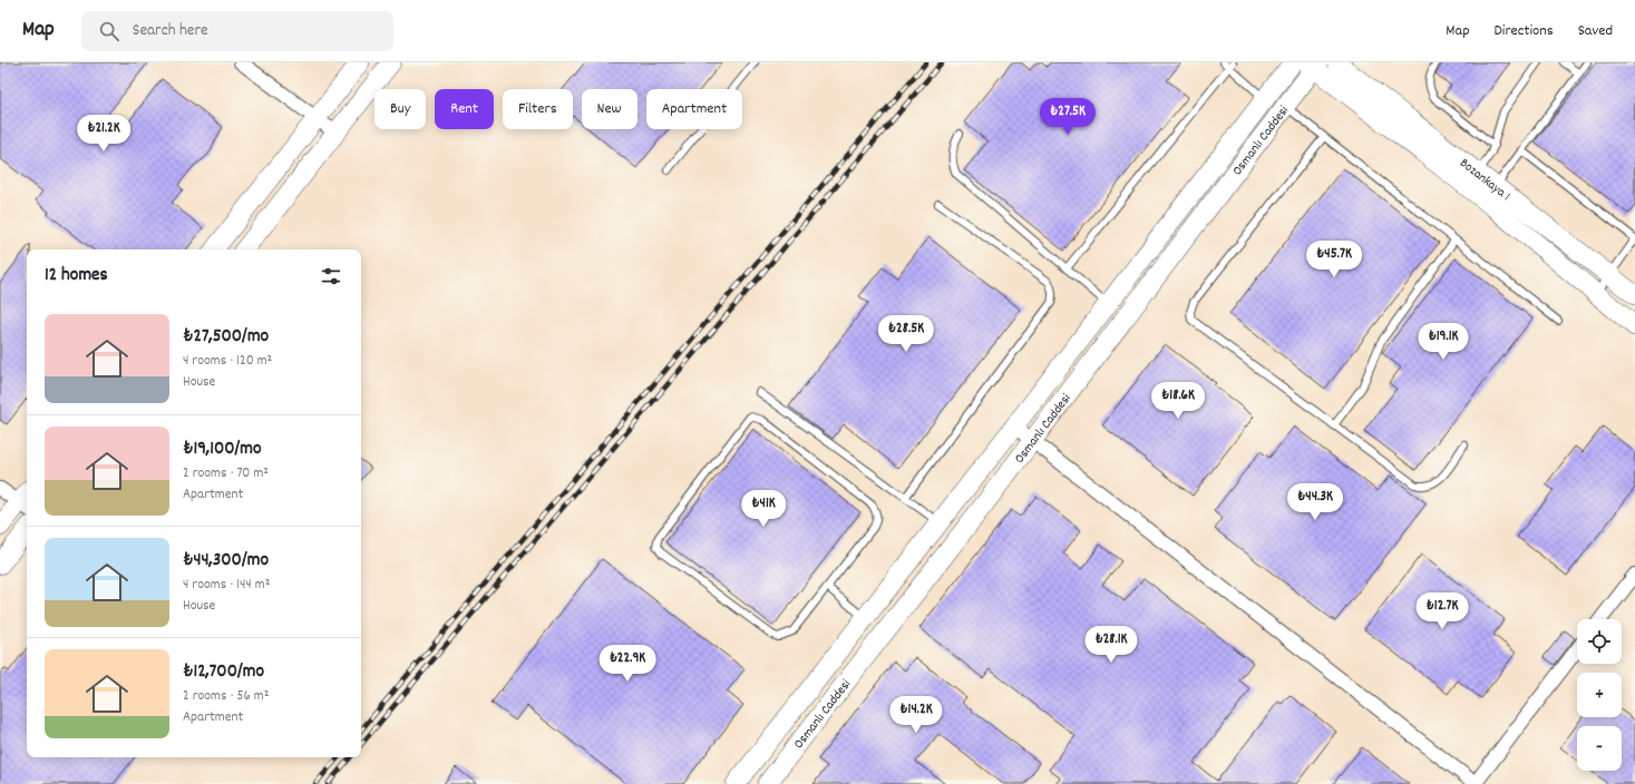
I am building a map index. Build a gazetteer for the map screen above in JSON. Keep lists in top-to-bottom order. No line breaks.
{"streets":{"street":["Osmanlı Caddesi","Bozankaya 1"]},"page":{"header":"Map","search":"Search here","nav":["Map","Directions","Saved"],"chip":["Buy","Rent","Filters","New","Apartment"],"price":["₺27.5K","₺21.2K","₺45.7K","₺28.5K","₺19.1K","₺18.6K","₺44.3K","₺41K","₺12.7K","₺28.1K","₺22.9K","₺14.2K"],"heading":"12 homes","list":[{"name":"₺27,500/mo","note":"4 rooms · 120 m² · House"},{"name":"₺19,100/mo","note":"2 rooms · 70 m² · Apartment"},{"name":"₺44,300/mo","note":"4 rooms · 144 m² · House"},{"name":"₺12,700/mo","note":"2 rooms · 56 m² · Apartment"}],"map_buttons":["+","−"]}}
